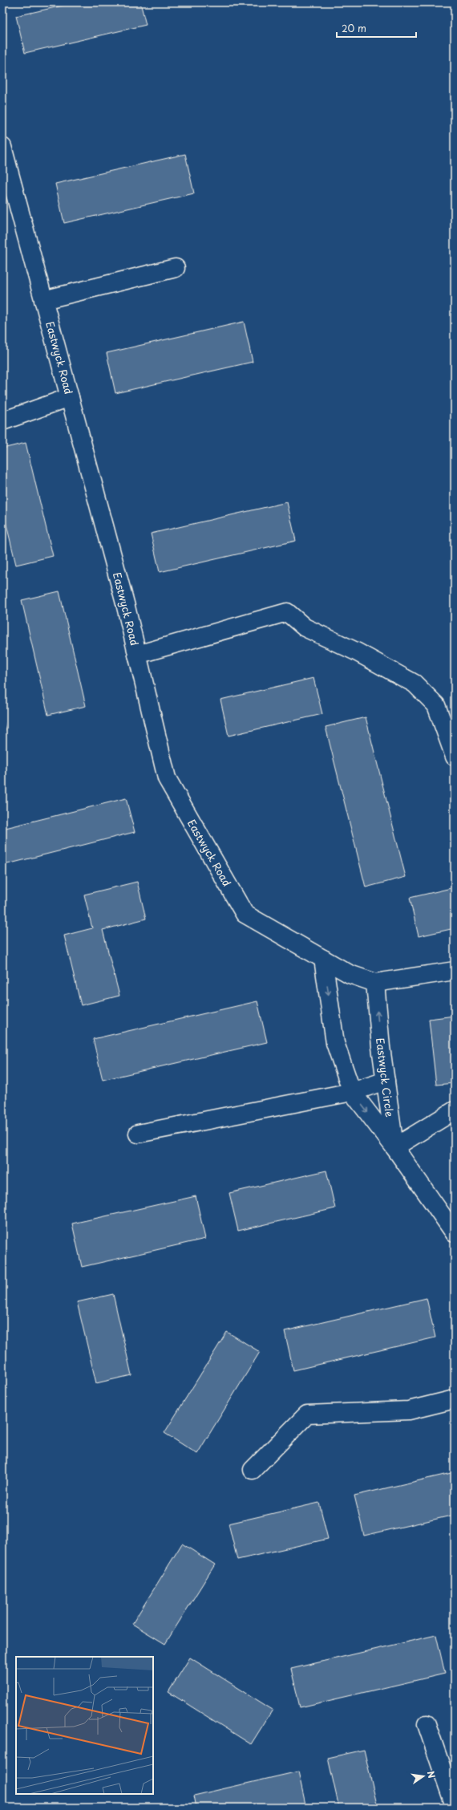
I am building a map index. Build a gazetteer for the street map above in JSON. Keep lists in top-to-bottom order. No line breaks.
{"streets":{"street":["Eastwyck Road","Eastwyck Circle"]},"crossings":[["Eastwyck Road","Eastwyck Circle"]],"scale_bar":"20 m","north":"right"}
